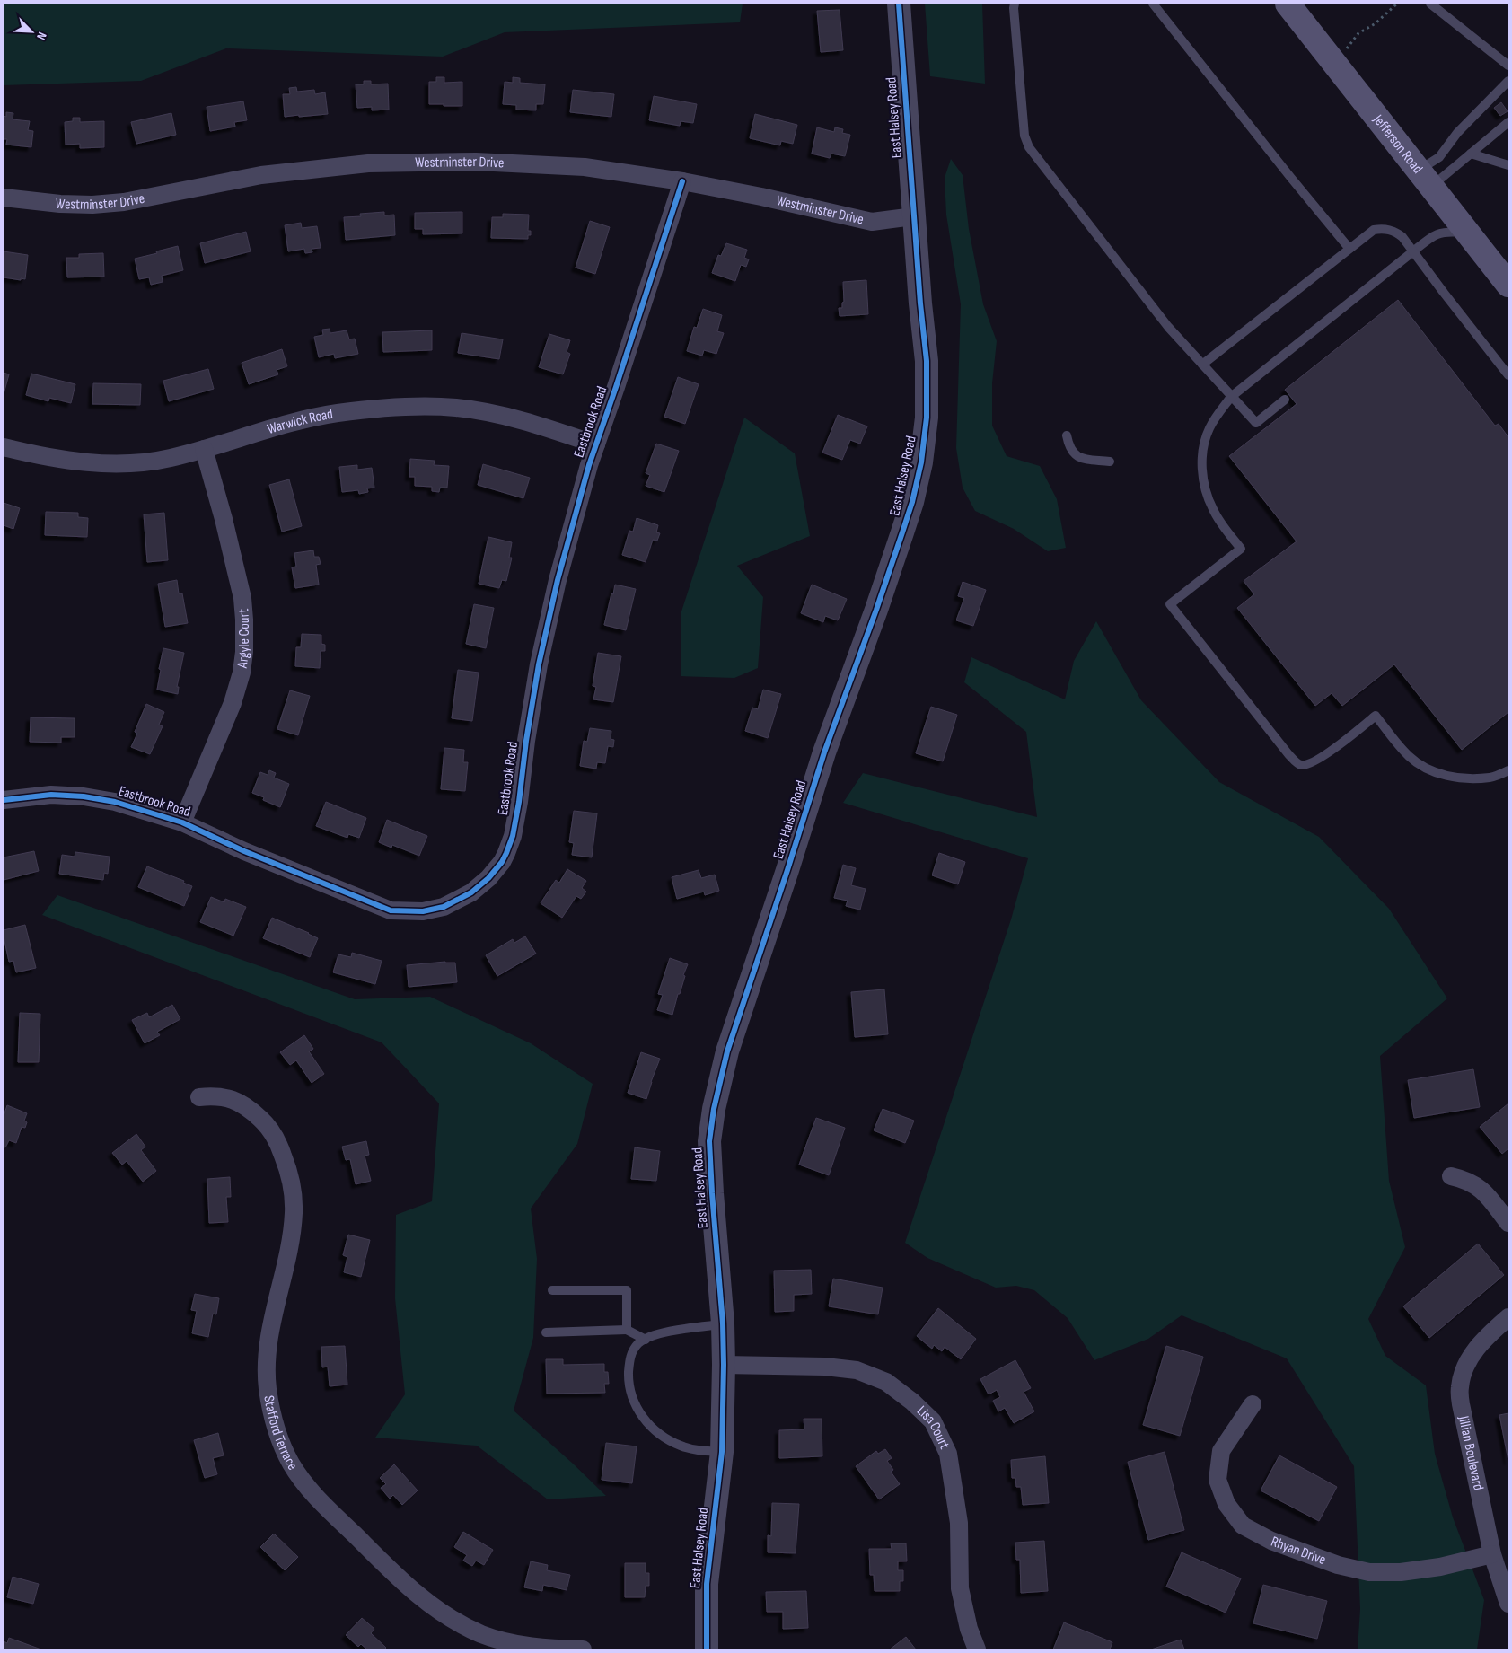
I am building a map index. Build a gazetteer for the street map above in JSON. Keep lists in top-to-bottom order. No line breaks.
{"streets":{"main road":["Jefferson Road"],"street":["East Halsey Road","Westminster Drive","Eastbrook Road","Warwick Road","Argyle Court","Lisa Court","Stafford Terrace","Jillian Boulevard","Rhyan Drive"]},"crossings":[["East Halsey Road","Westminster Drive"],["East Halsey Road","Lisa Court"],["Westminster Drive","Eastbrook Road"],["Eastbrook Road","Warwick Road"],["Eastbrook Road","Argyle Court"],["Warwick Road","Argyle Court"],["Jillian Boulevard","Rhyan Drive"]],"north":"bottom right"}
